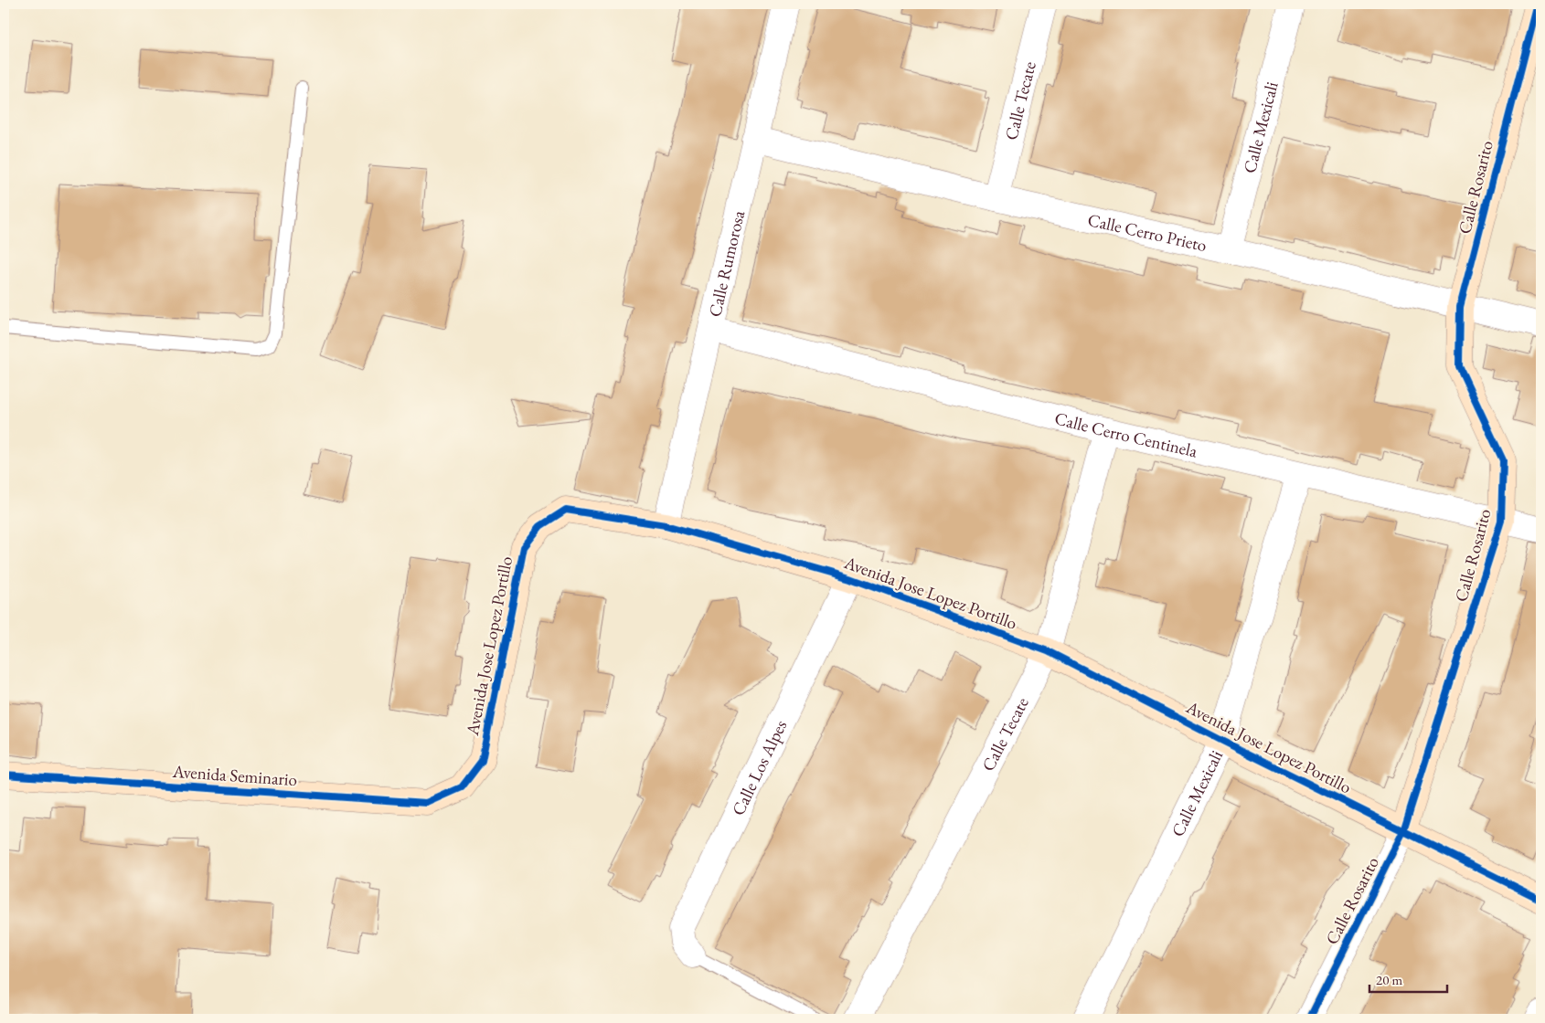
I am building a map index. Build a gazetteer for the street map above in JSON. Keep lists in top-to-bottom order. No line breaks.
{"streets":{"street":["Calle Tecate","Calle Mexicali","Calle Rosarito","Calle Cerro Prieto","Calle Rumorosa","Calle Cerro Centinela","Avenida Jose Lopez Portillo","Calle Los Alpes","Avenida Seminario"]},"crossings":[["Calle Tecate","Calle Cerro Prieto"],["Calle Tecate","Calle Cerro Centinela"],["Calle Tecate","Avenida Jose Lopez Portillo"],["Calle Mexicali","Calle Cerro Prieto"],["Calle Mexicali","Calle Cerro Centinela"],["Calle Mexicali","Avenida Jose Lopez Portillo"],["Calle Rosarito","Calle Cerro Prieto"],["Calle Rosarito","Calle Cerro Centinela"],["Calle Rosarito","Avenida Jose Lopez Portillo"],["Calle Cerro Prieto","Calle Rumorosa"],["Calle Rumorosa","Calle Cerro Centinela"],["Calle Rumorosa","Avenida Jose Lopez Portillo"],["Avenida Jose Lopez Portillo","Calle Los Alpes"],["Avenida Jose Lopez Portillo","Avenida Seminario"]],"scale_bar":"20 m"}
